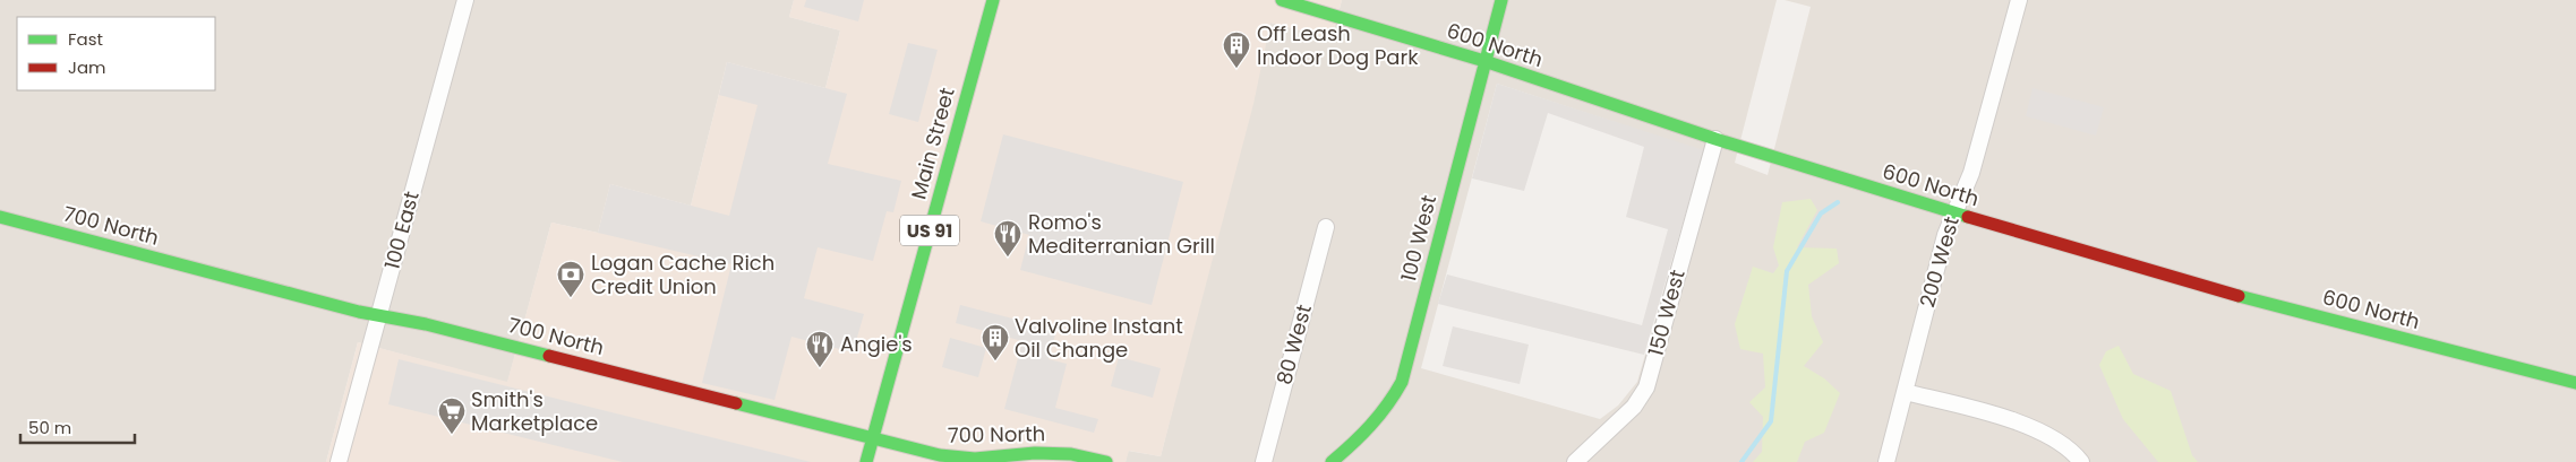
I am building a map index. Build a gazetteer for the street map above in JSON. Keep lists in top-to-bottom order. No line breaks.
{"streets":{"street":["600 North","Main Street","700 North","100 East","US 91","100 West","200 West","150 West","80 West"]},"crossings":[["600 North","100 West"],["600 North","200 West"],["600 North","150 West"],["Main Street","700 North"],["700 North","100 East"]],"places":{"building":["Off Leash Indoor Dog Park","Valvoline Instant Oil Change"],"restaurant":["Romo's Mediterranian Grill","Angie's"],"bank":["Logan Cache Rich Credit Union"],"supermarket":["Smith's Marketplace"]},"legend":["Fast","Jam"],"scale_bar":"50 m"}
